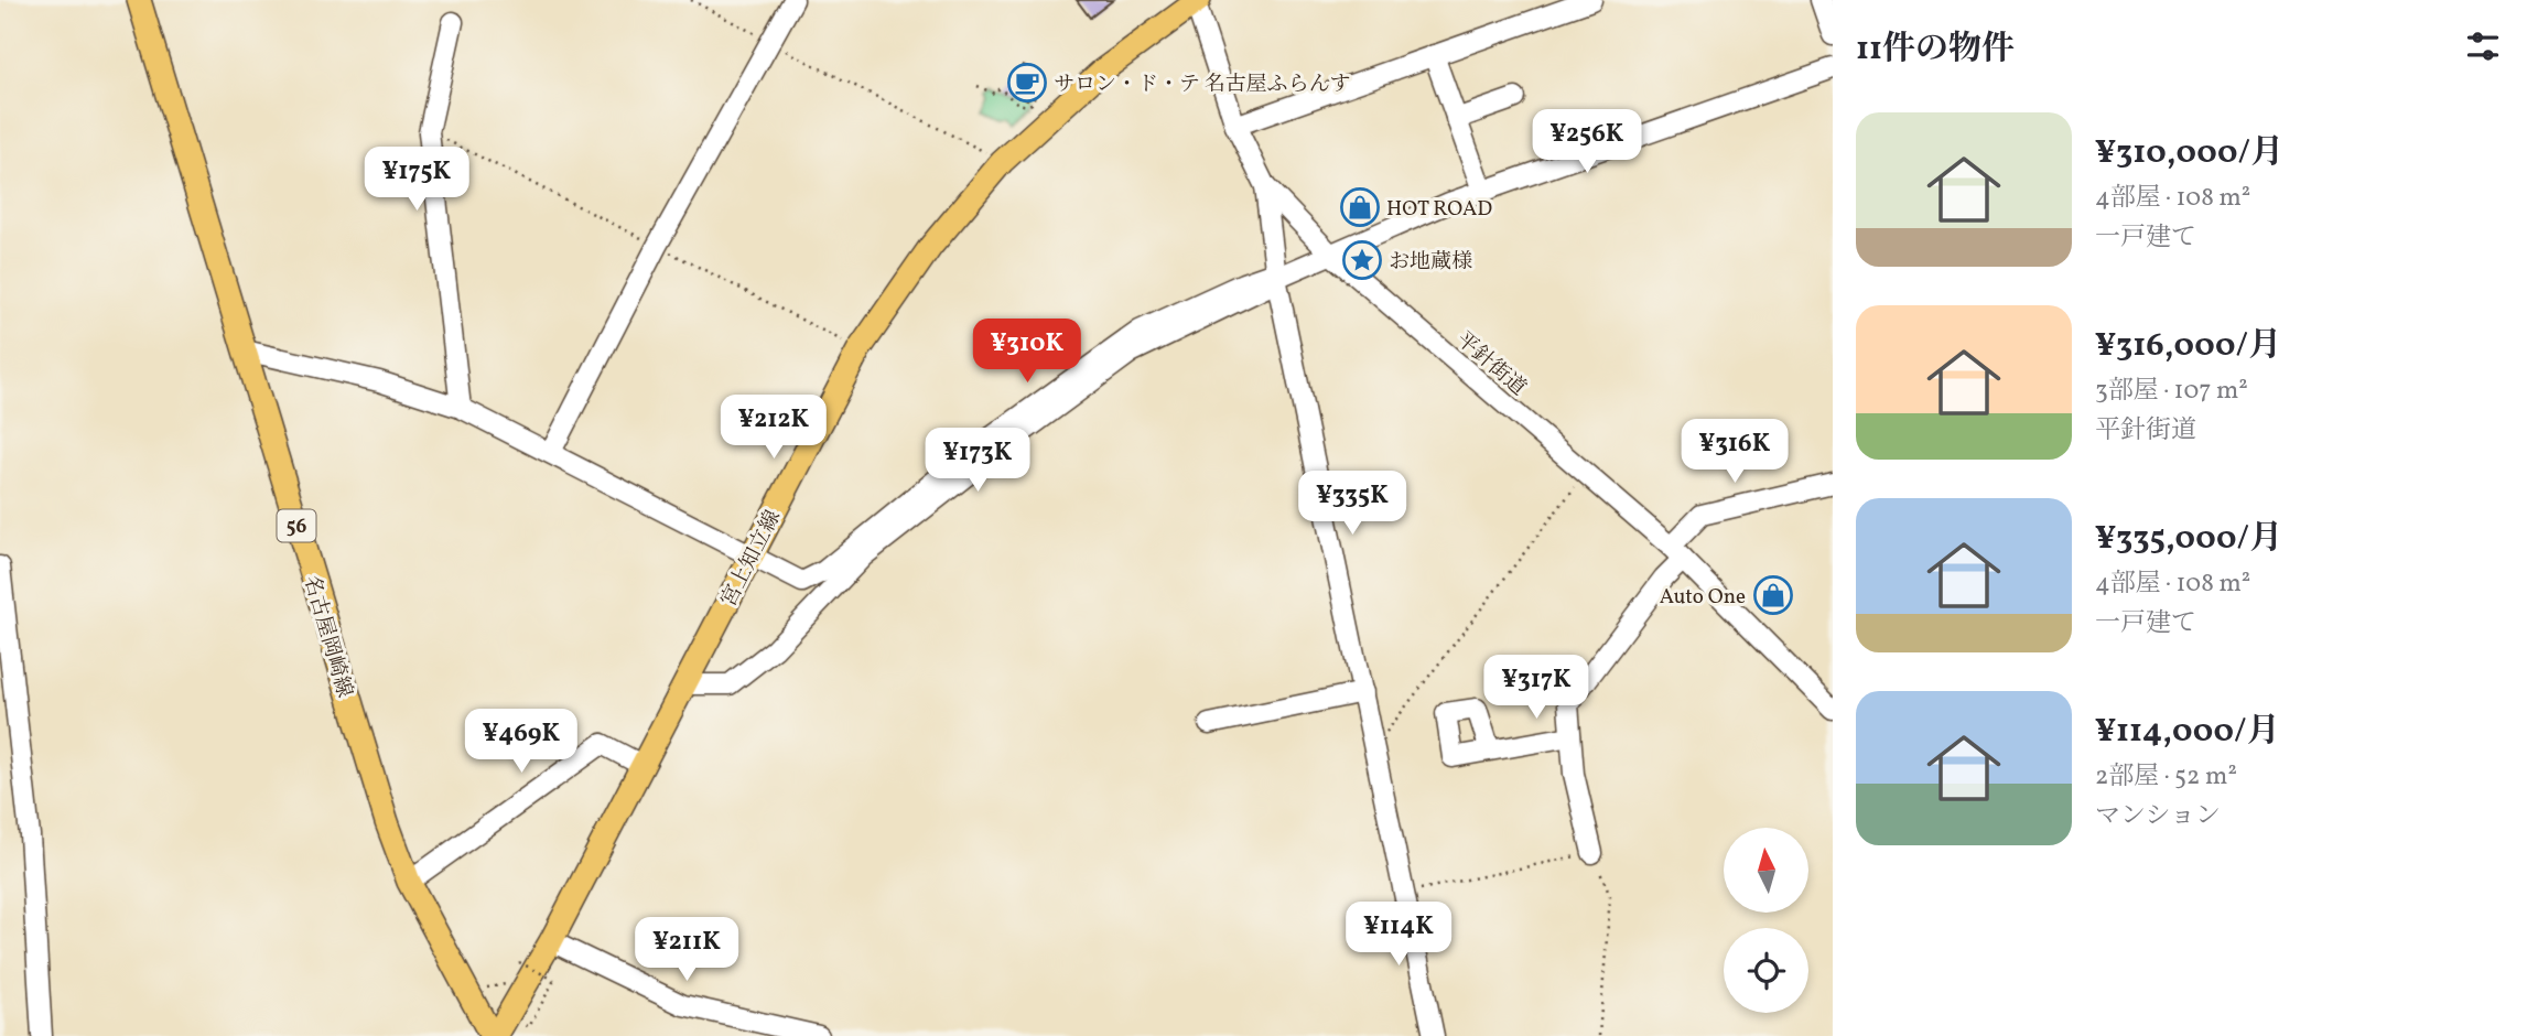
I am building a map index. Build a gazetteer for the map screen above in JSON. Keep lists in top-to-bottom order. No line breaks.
{"streets":{"main road":["56","宮上知立線","名古屋岡崎線"],"street":["平針街道"]},"crossings":[["平針街道","宮上知立線"],["宮上知立線","名古屋岡崎線"]],"places":{"cafe":["サロン・ド・テ 名古屋ふらんす"],"shop":["HOT ROAD","Auto One"],"place":["お地蔵様"]},"north":"top","page":{"heading":"11件の物件","list":[{"name":"¥310,000/月","note":"4部屋 · 108 m² · 一戸建て"},{"name":"¥316,000/月","note":"3部屋 · 107 m² · 平針街道"},{"name":"¥335,000/月","note":"4部屋 · 108 m² · 一戸建て"},{"name":"¥114,000/月","note":"2部屋 · 52 m² · マンション"}],"price":["¥256K","¥175K","¥310K","¥212K","¥316K","¥173K","¥335K","¥317K","¥469K","¥114K","¥211K"]}}
